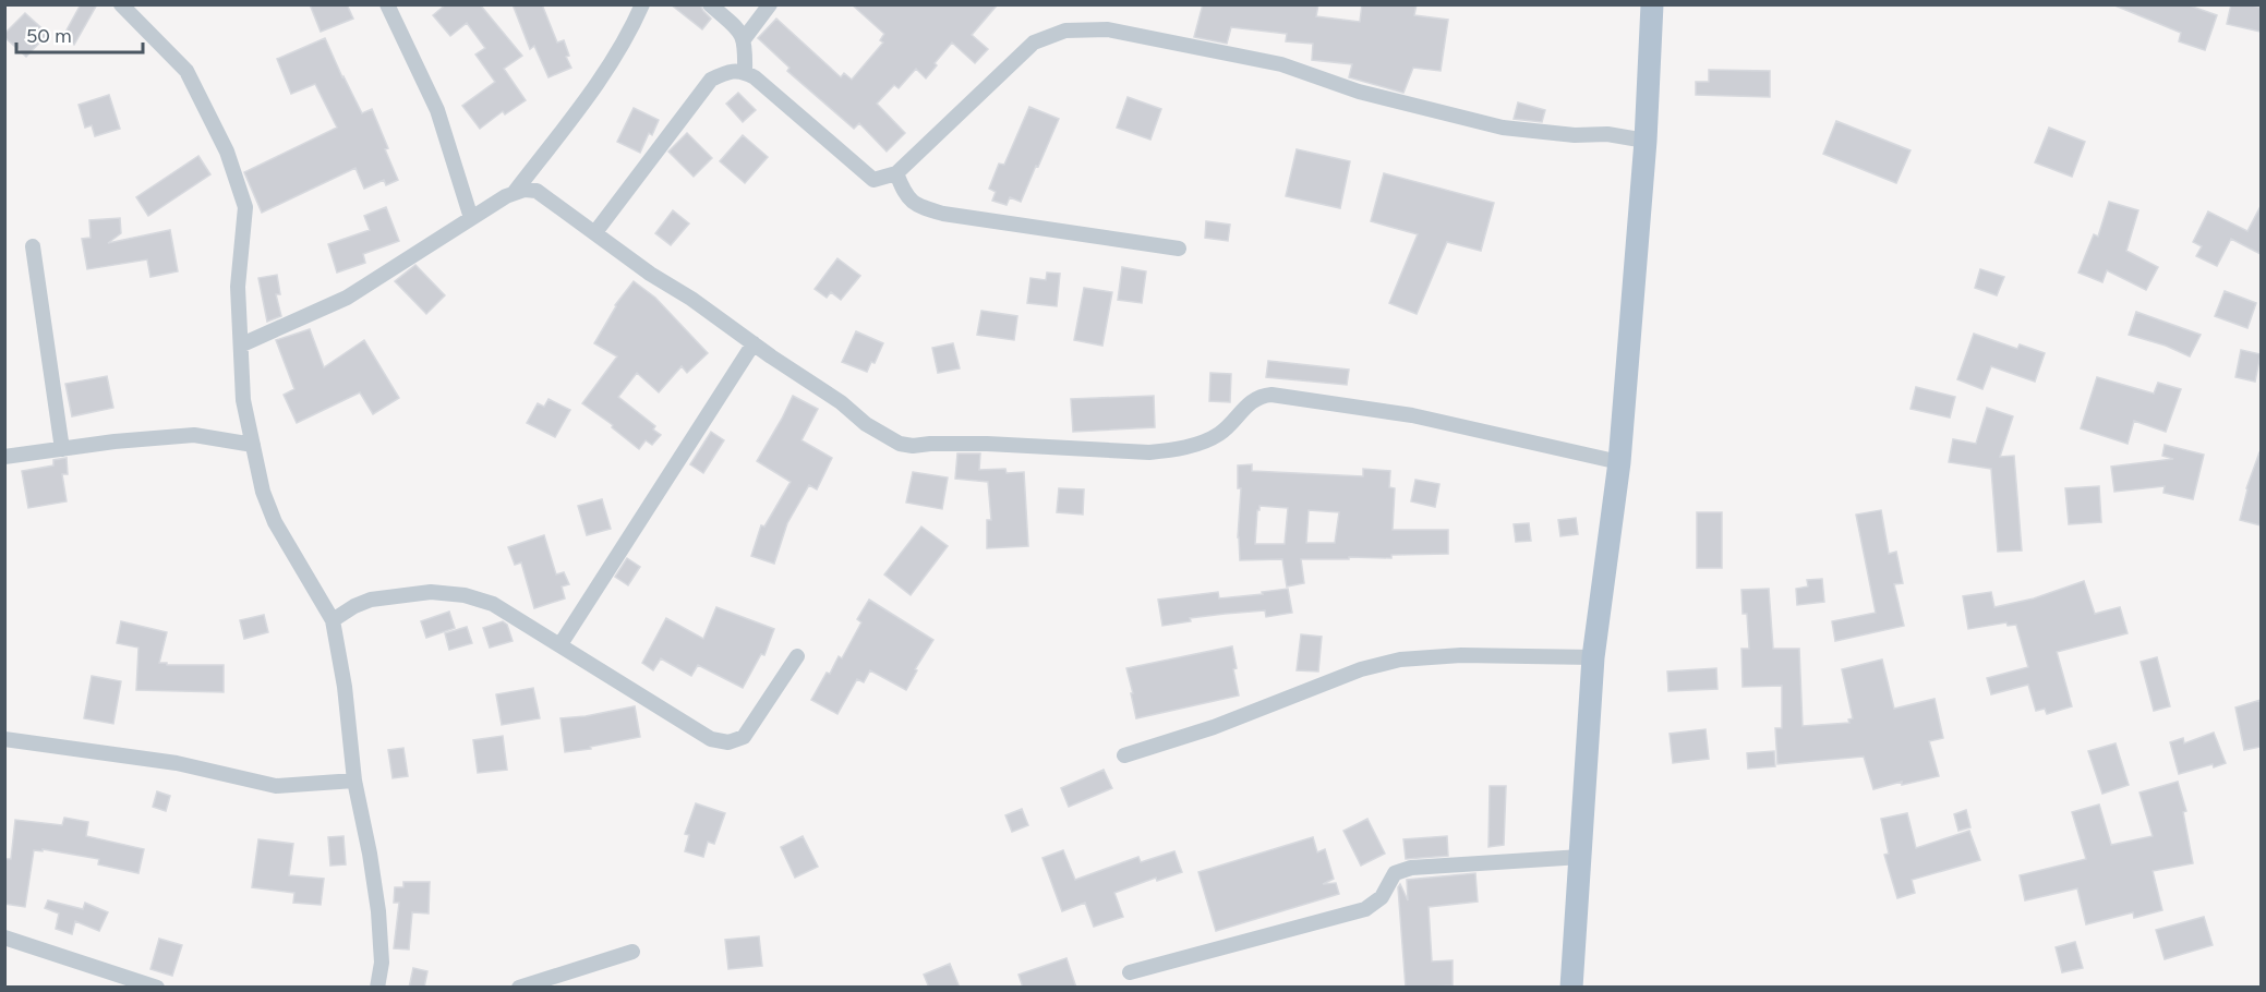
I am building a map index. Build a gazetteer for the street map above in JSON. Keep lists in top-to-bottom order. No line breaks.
{"scale_bar":"50 m"}
